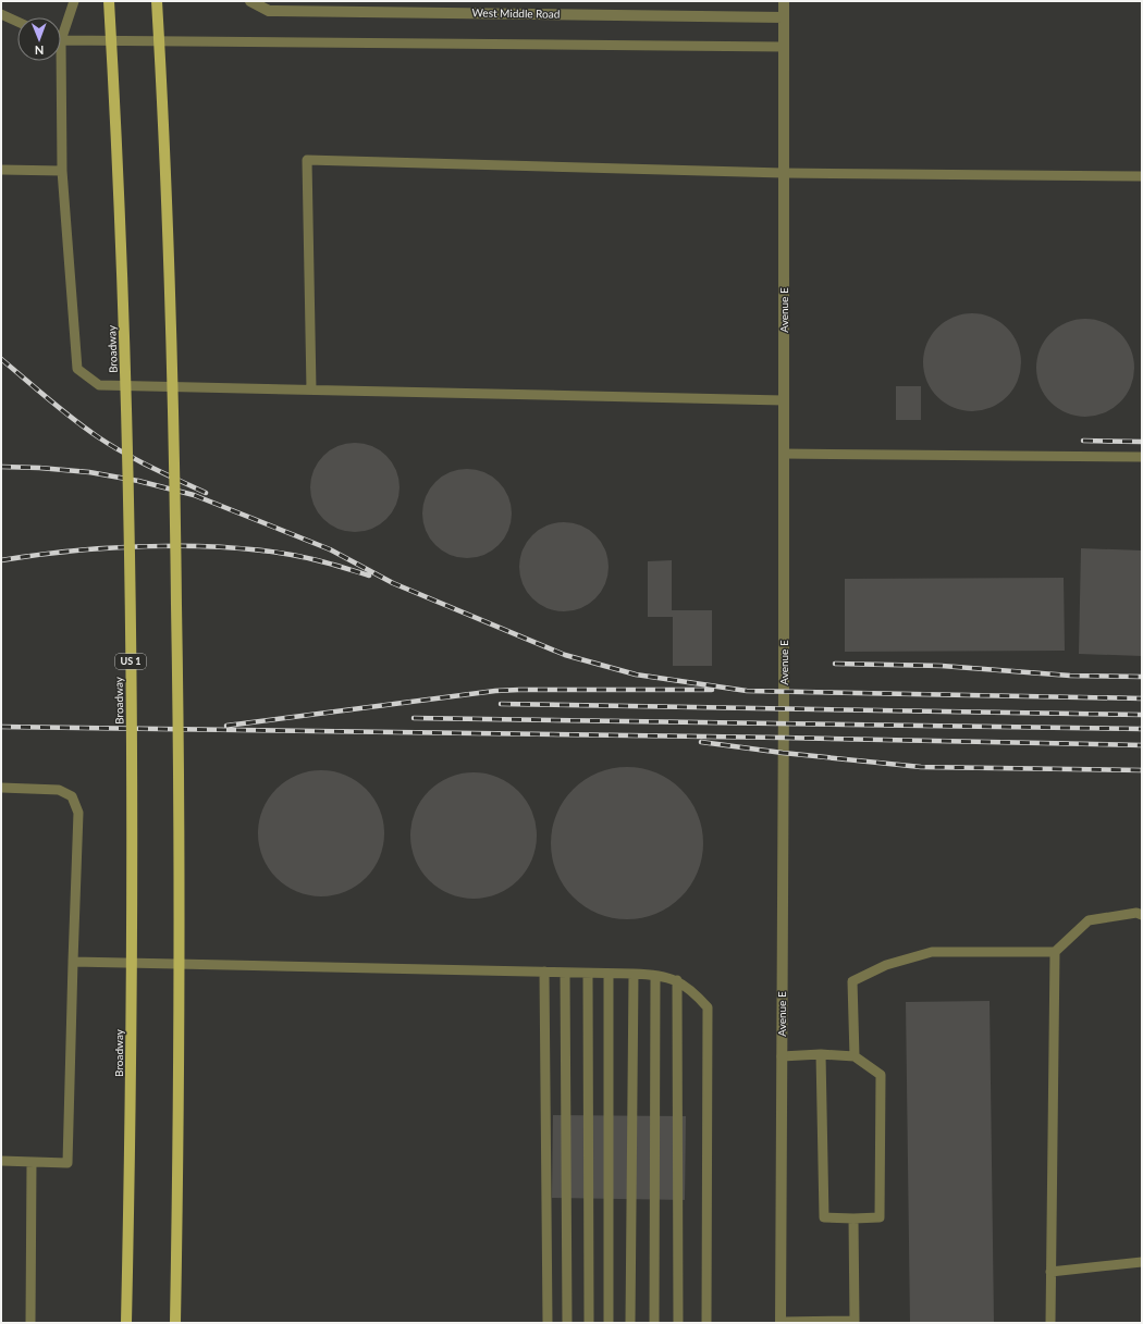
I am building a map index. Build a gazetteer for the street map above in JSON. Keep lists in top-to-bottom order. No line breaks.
{"streets":{"main road":["Broadway","US 1"],"street":["West Middle Road","Avenue E"]},"crossings":[["West Middle Road","Avenue E"]],"north":"bottom"}
